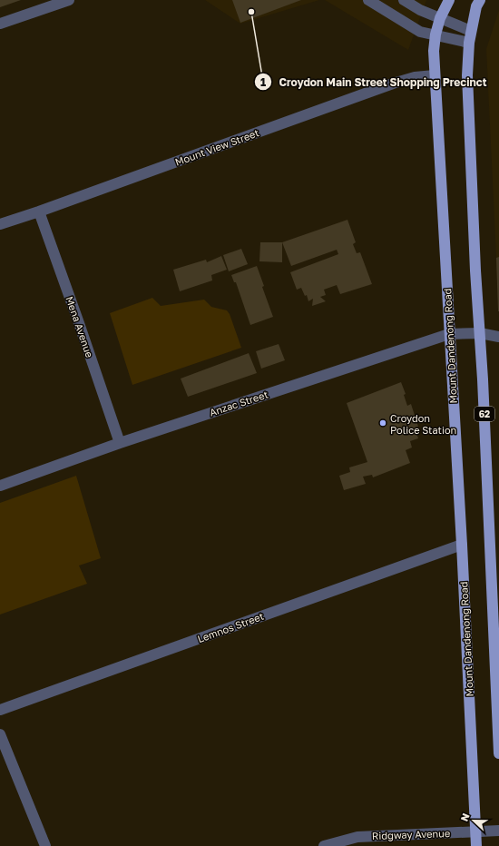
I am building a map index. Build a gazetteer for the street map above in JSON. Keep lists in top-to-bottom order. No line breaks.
{"streets":{"main road":["Mount Dandenong Road","62"],"street":["Mount View Street","Mena Avenue","Anzac Street","Lemnos Street","Ridgway Avenue"]},"crossings":[["Mount View Street","Mena Avenue"],["Mount View Street","Mount Dandenong Road"],["Mena Avenue","Anzac Street"],["Mount Dandenong Road","Anzac Street"],["Mount Dandenong Road","Lemnos Street"],["Mount Dandenong Road","Ridgway Avenue"],["Anzac Street","62"]],"places":["Croydon Main Street Shopping Precinct","Croydon Police Station"],"north":"left"}
